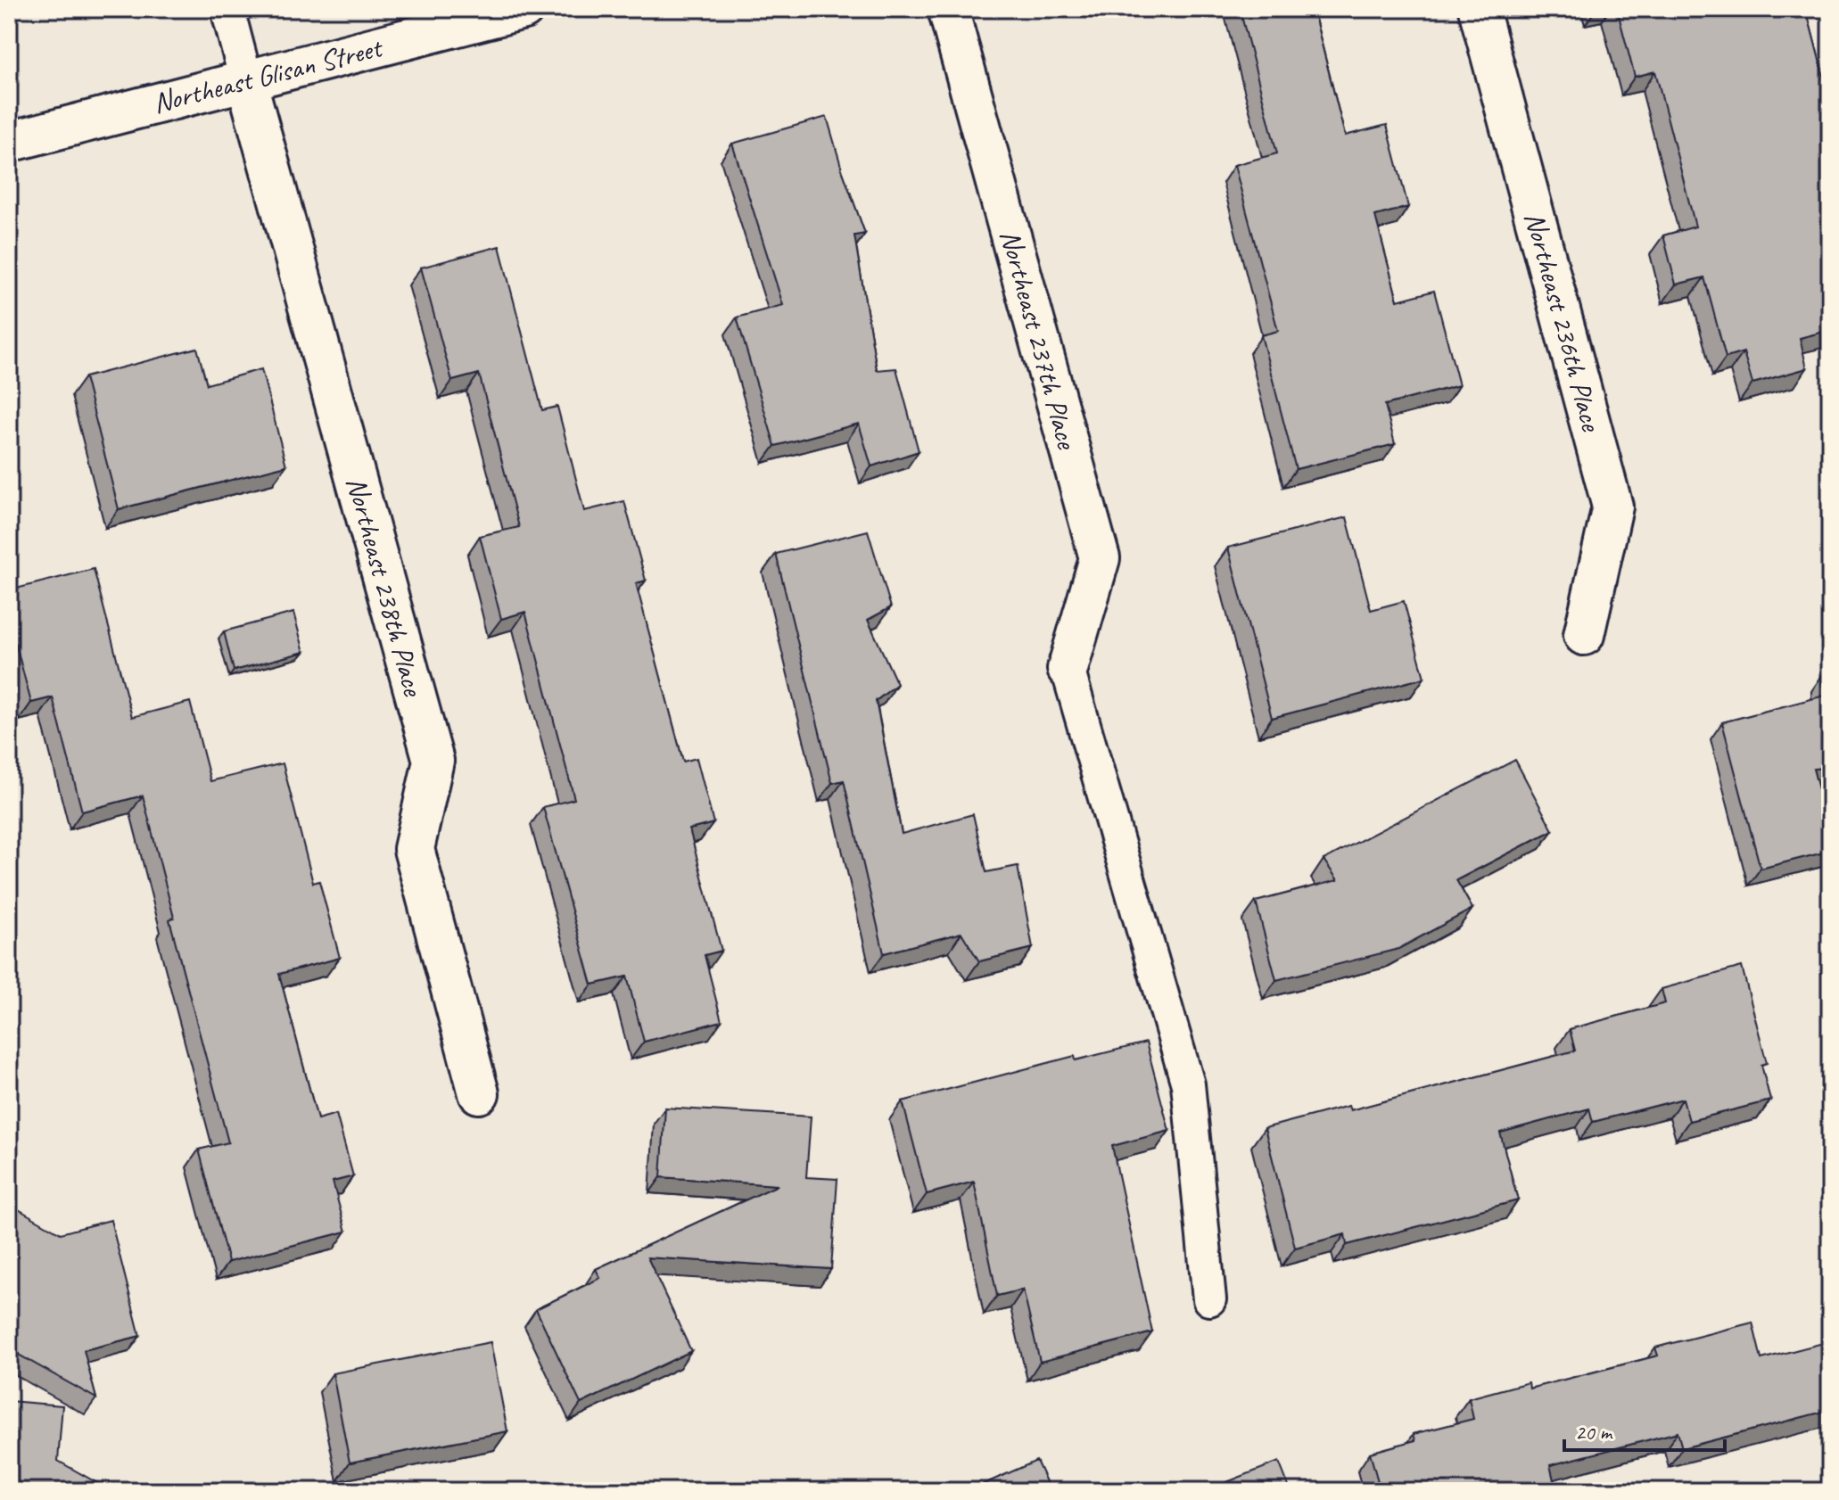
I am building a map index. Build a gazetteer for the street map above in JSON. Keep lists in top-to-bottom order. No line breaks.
{"streets":{"street":["Northeast Glisan Street","Northeast 236th Place","Northeast 237th Place","Northeast 238th Place"]},"crossings":[["Northeast Glisan Street","Northeast 238th Place"]],"scale_bar":"20 m"}
